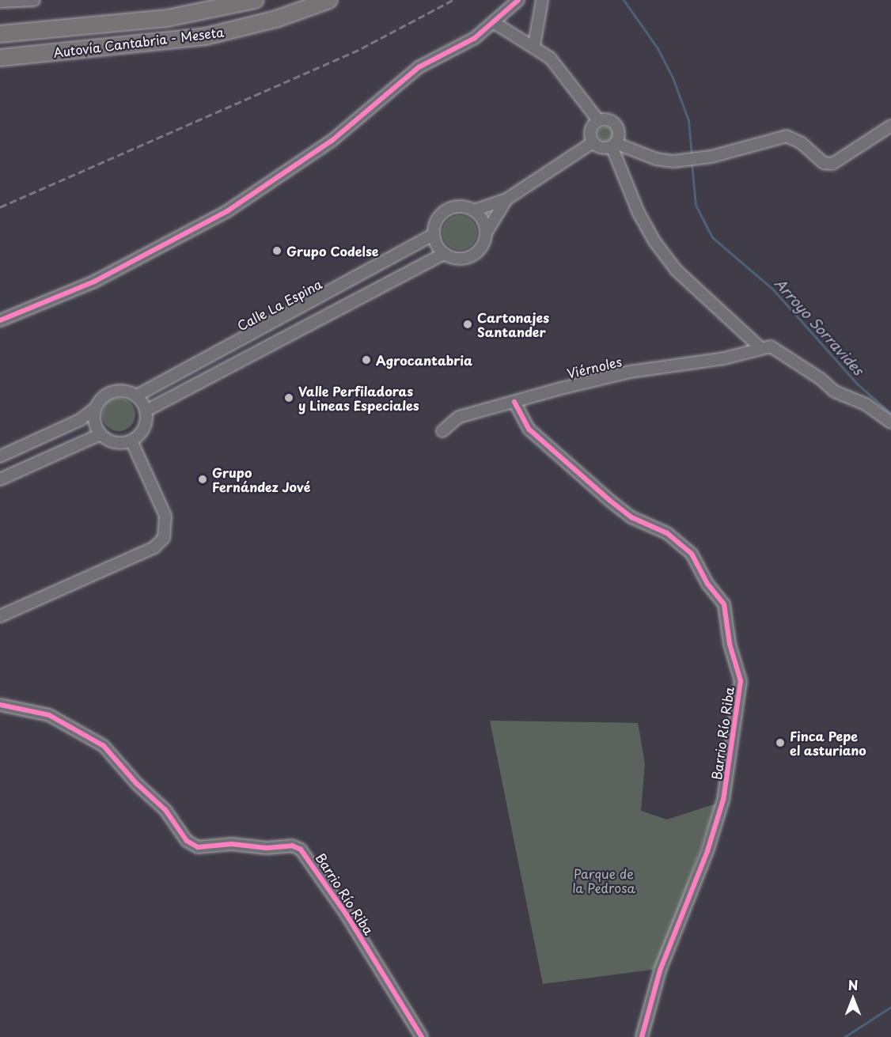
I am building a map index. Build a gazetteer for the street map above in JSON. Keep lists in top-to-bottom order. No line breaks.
{"streets":{"highway":["Autovía Cantabria - Meseta"],"street":["Calle La Espina","Viérnoles","Barrio Río Riba"]},"crossings":[["Viérnoles","Barrio Río Riba"]],"water":["Arroyo Sorravides"],"parks":["Parque de la Pedrosa"],"places":["Grupo Codelse","Cartonajes Santander","Agrocantabria","Valle Perfiladoras y Lineas Especiales","Grupo Fernández Jové","Finca Pepe el asturiano"],"north":"top"}
